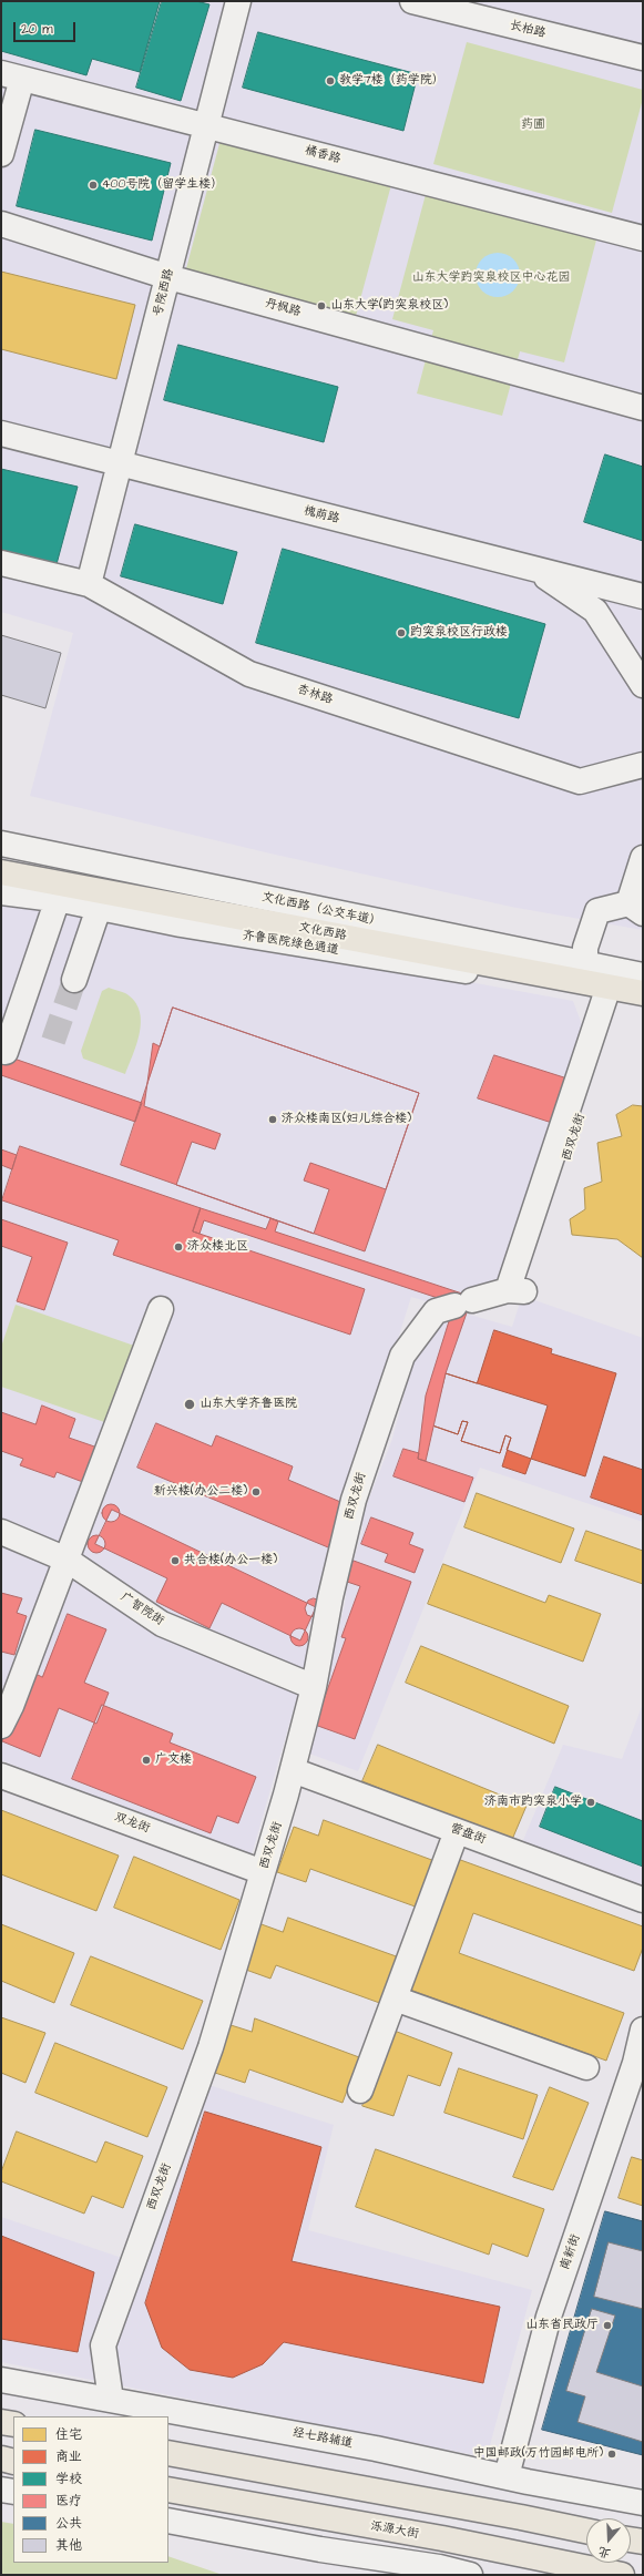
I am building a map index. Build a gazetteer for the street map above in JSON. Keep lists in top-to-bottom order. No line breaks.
{"streets":{"main road":["文化西路","泺源大街"],"street":["长柏路","橘香路","号院西路","丹枫路","槐荫路","杏林路","文化西路（公交车道）","齐鲁医院绿色通道","西双龙街","广智院街","双龙街","营盘街","南新街","经七路辅道"]},"crossings":[["橘香路","号院西路"],["号院西路","丹枫路"],["号院西路","槐荫路"],["号院西路","杏林路"],["文化西路（公交车道）","文化西路"],["文化西路（公交车道）","齐鲁医院绿色通道"],["文化西路（公交车道）","西双龙街"],["文化西路","齐鲁医院绿色通道"],["文化西路","西双龙街"],["齐鲁医院绿色通道","西双龙街"],["西双龙街","广智院街"],["西双龙街","双龙街"],["西双龙街","营盘街"],["西双龙街","经七路辅道"],["南新街","经七路辅道"]],"parks":["药圃","山东大学趵突泉校区中心花园"],"places":["教学7楼（药学院）","400号院（留学生楼）","山东大学(趵突泉校区)","趵突泉校区行政楼","济众楼南区(妇儿综合楼)","济众楼北区","山东大学齐鲁医院","新兴楼(办公二楼)","共合楼(办公一楼)","广文楼","济南市趵突泉小学","山东省民政厅","中国邮政(万竹园邮电所)"],"legend":["住宅","商业","学校","医疗","公共","其他"],"scale_bar":"20 m","north":"bottom"}
